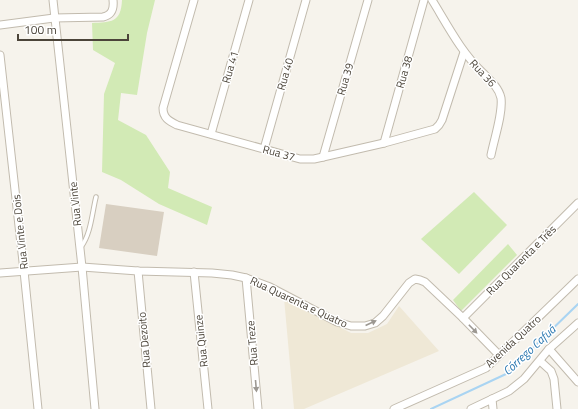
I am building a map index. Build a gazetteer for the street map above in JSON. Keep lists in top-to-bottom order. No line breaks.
{"streets":{"street":["Rua 41","Rua 38","Rua 36","Rua 40","Rua 39","Rua 37","Rua Vinte","Rua Vinte e Dois","Rua Quarenta e Três","Rua Quarenta e Quatro","Rua Dezoito","Rua Quinze","Avenida Quatro","Rua Treze"]},"crossings":[["Rua 41","Rua 37"],["Rua 38","Rua 37"],["Rua 36","Rua 37"],["Rua 40","Rua 37"],["Rua 39","Rua 37"],["Rua Vinte","Rua Quarenta e Quatro"],["Rua Vinte e Dois","Rua Quarenta e Quatro"],["Rua Quarenta e Três","Rua Quarenta e Quatro"],["Rua Quarenta e Quatro","Rua Dezoito"],["Rua Quarenta e Quatro","Rua Quinze"],["Rua Quarenta e Quatro","Avenida Quatro"],["Rua Quarenta e Quatro","Rua Treze"]],"one_way":["Rua Quarenta e Quatro","Rua Treze"],"water":["Córrego Cafuá"],"scale_bar":"100 m"}
